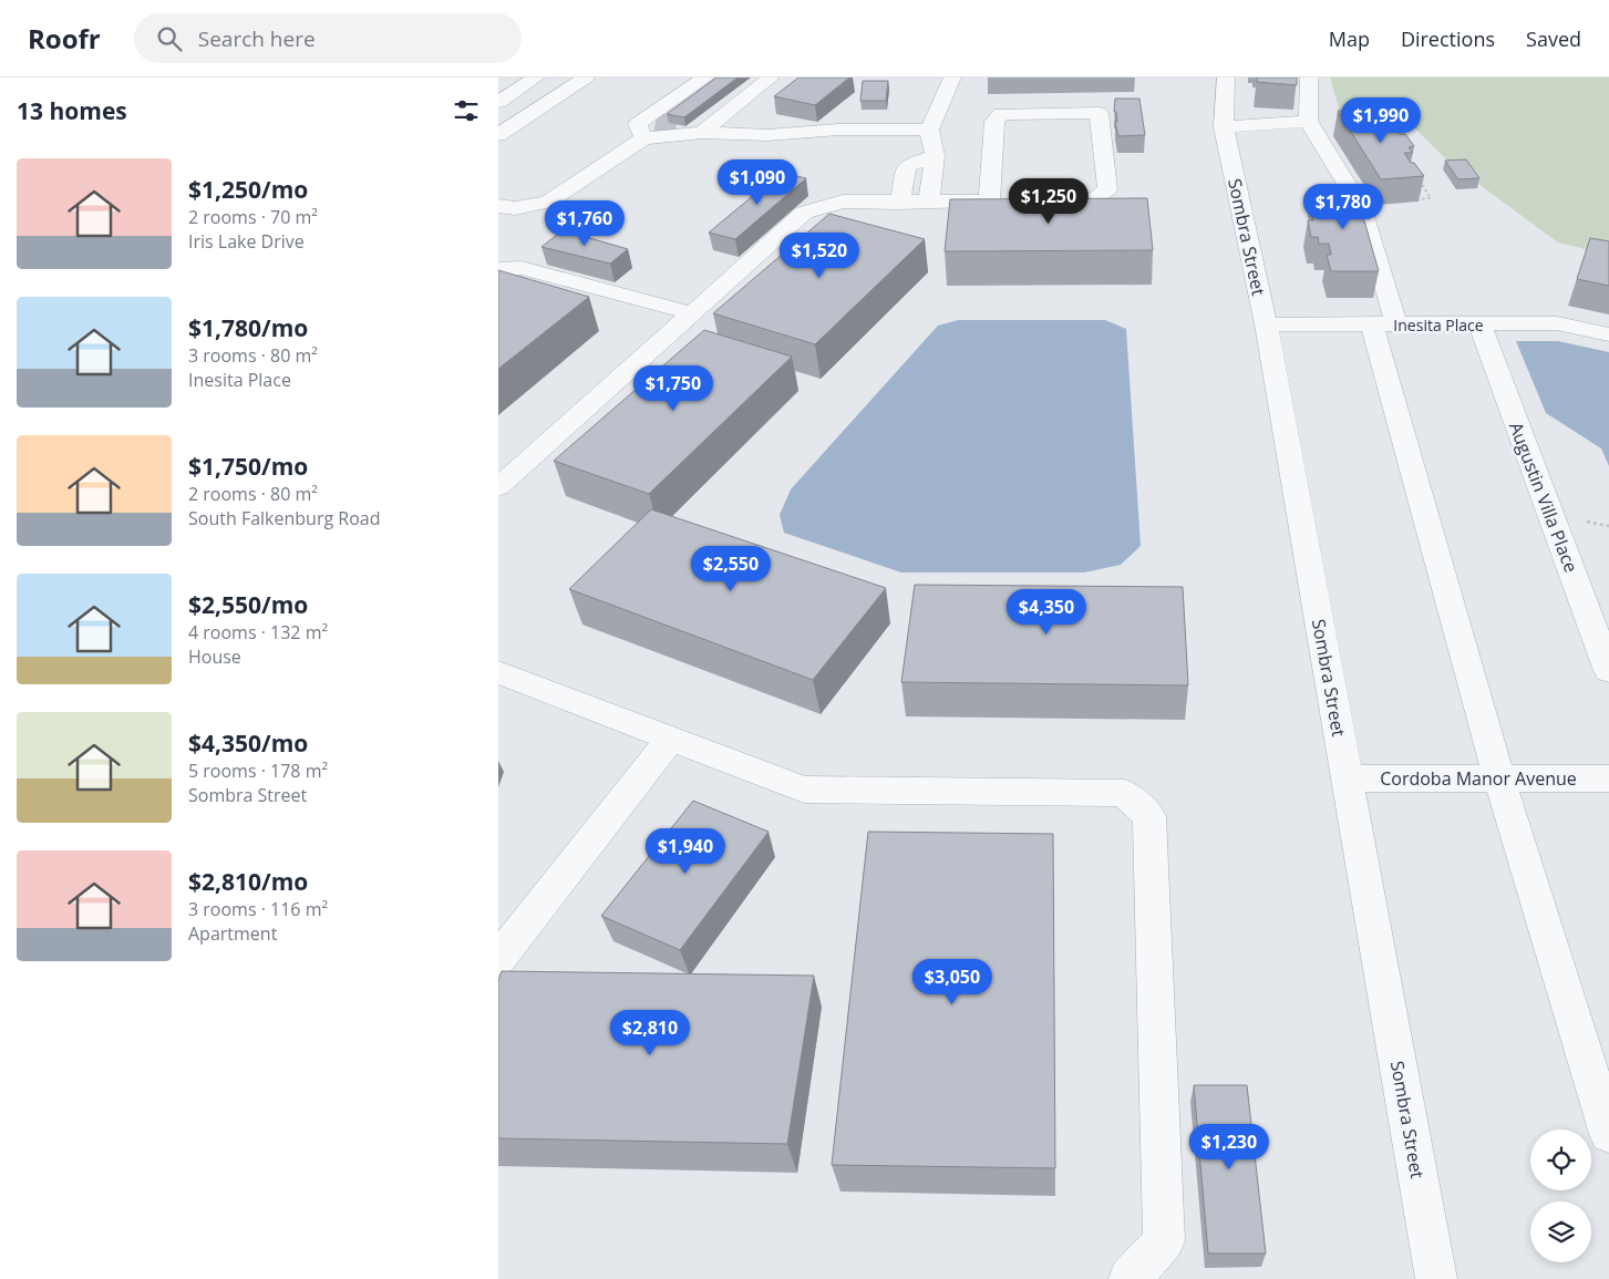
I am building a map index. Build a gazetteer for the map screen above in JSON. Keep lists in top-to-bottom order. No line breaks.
{"streets":{"street":["Sombra Street","Inesita Place","Augustin Villa Place","Cordoba Manor Avenue"]},"crossings":[["Sombra Street","Inesita Place"],["Sombra Street","Cordoba Manor Avenue"],["Inesita Place","Augustin Villa Place"]],"page":{"header":"Roofr","search":"Search here","nav":["Map","Directions","Saved"],"heading":"13 homes","price":["$1,990","$1,090","$1,250","$1,780","$1,760","$1,520","$1,750","$2,550","$4,350","$1,940","$3,050","$2,810","$1,230"],"list":[{"name":"$1,250/mo","note":"2 rooms · 70 m² · Iris Lake Drive"},{"name":"$1,780/mo","note":"3 rooms · 80 m² · Inesita Place"},{"name":"$1,750/mo","note":"2 rooms · 80 m² · South Falkenburg Road"},{"name":"$2,550/mo","note":"4 rooms · 132 m² · House"},{"name":"$4,350/mo","note":"5 rooms · 178 m² · Sombra Street"},{"name":"$2,810/mo","note":"3 rooms · 116 m² · Apartment"}]}}
